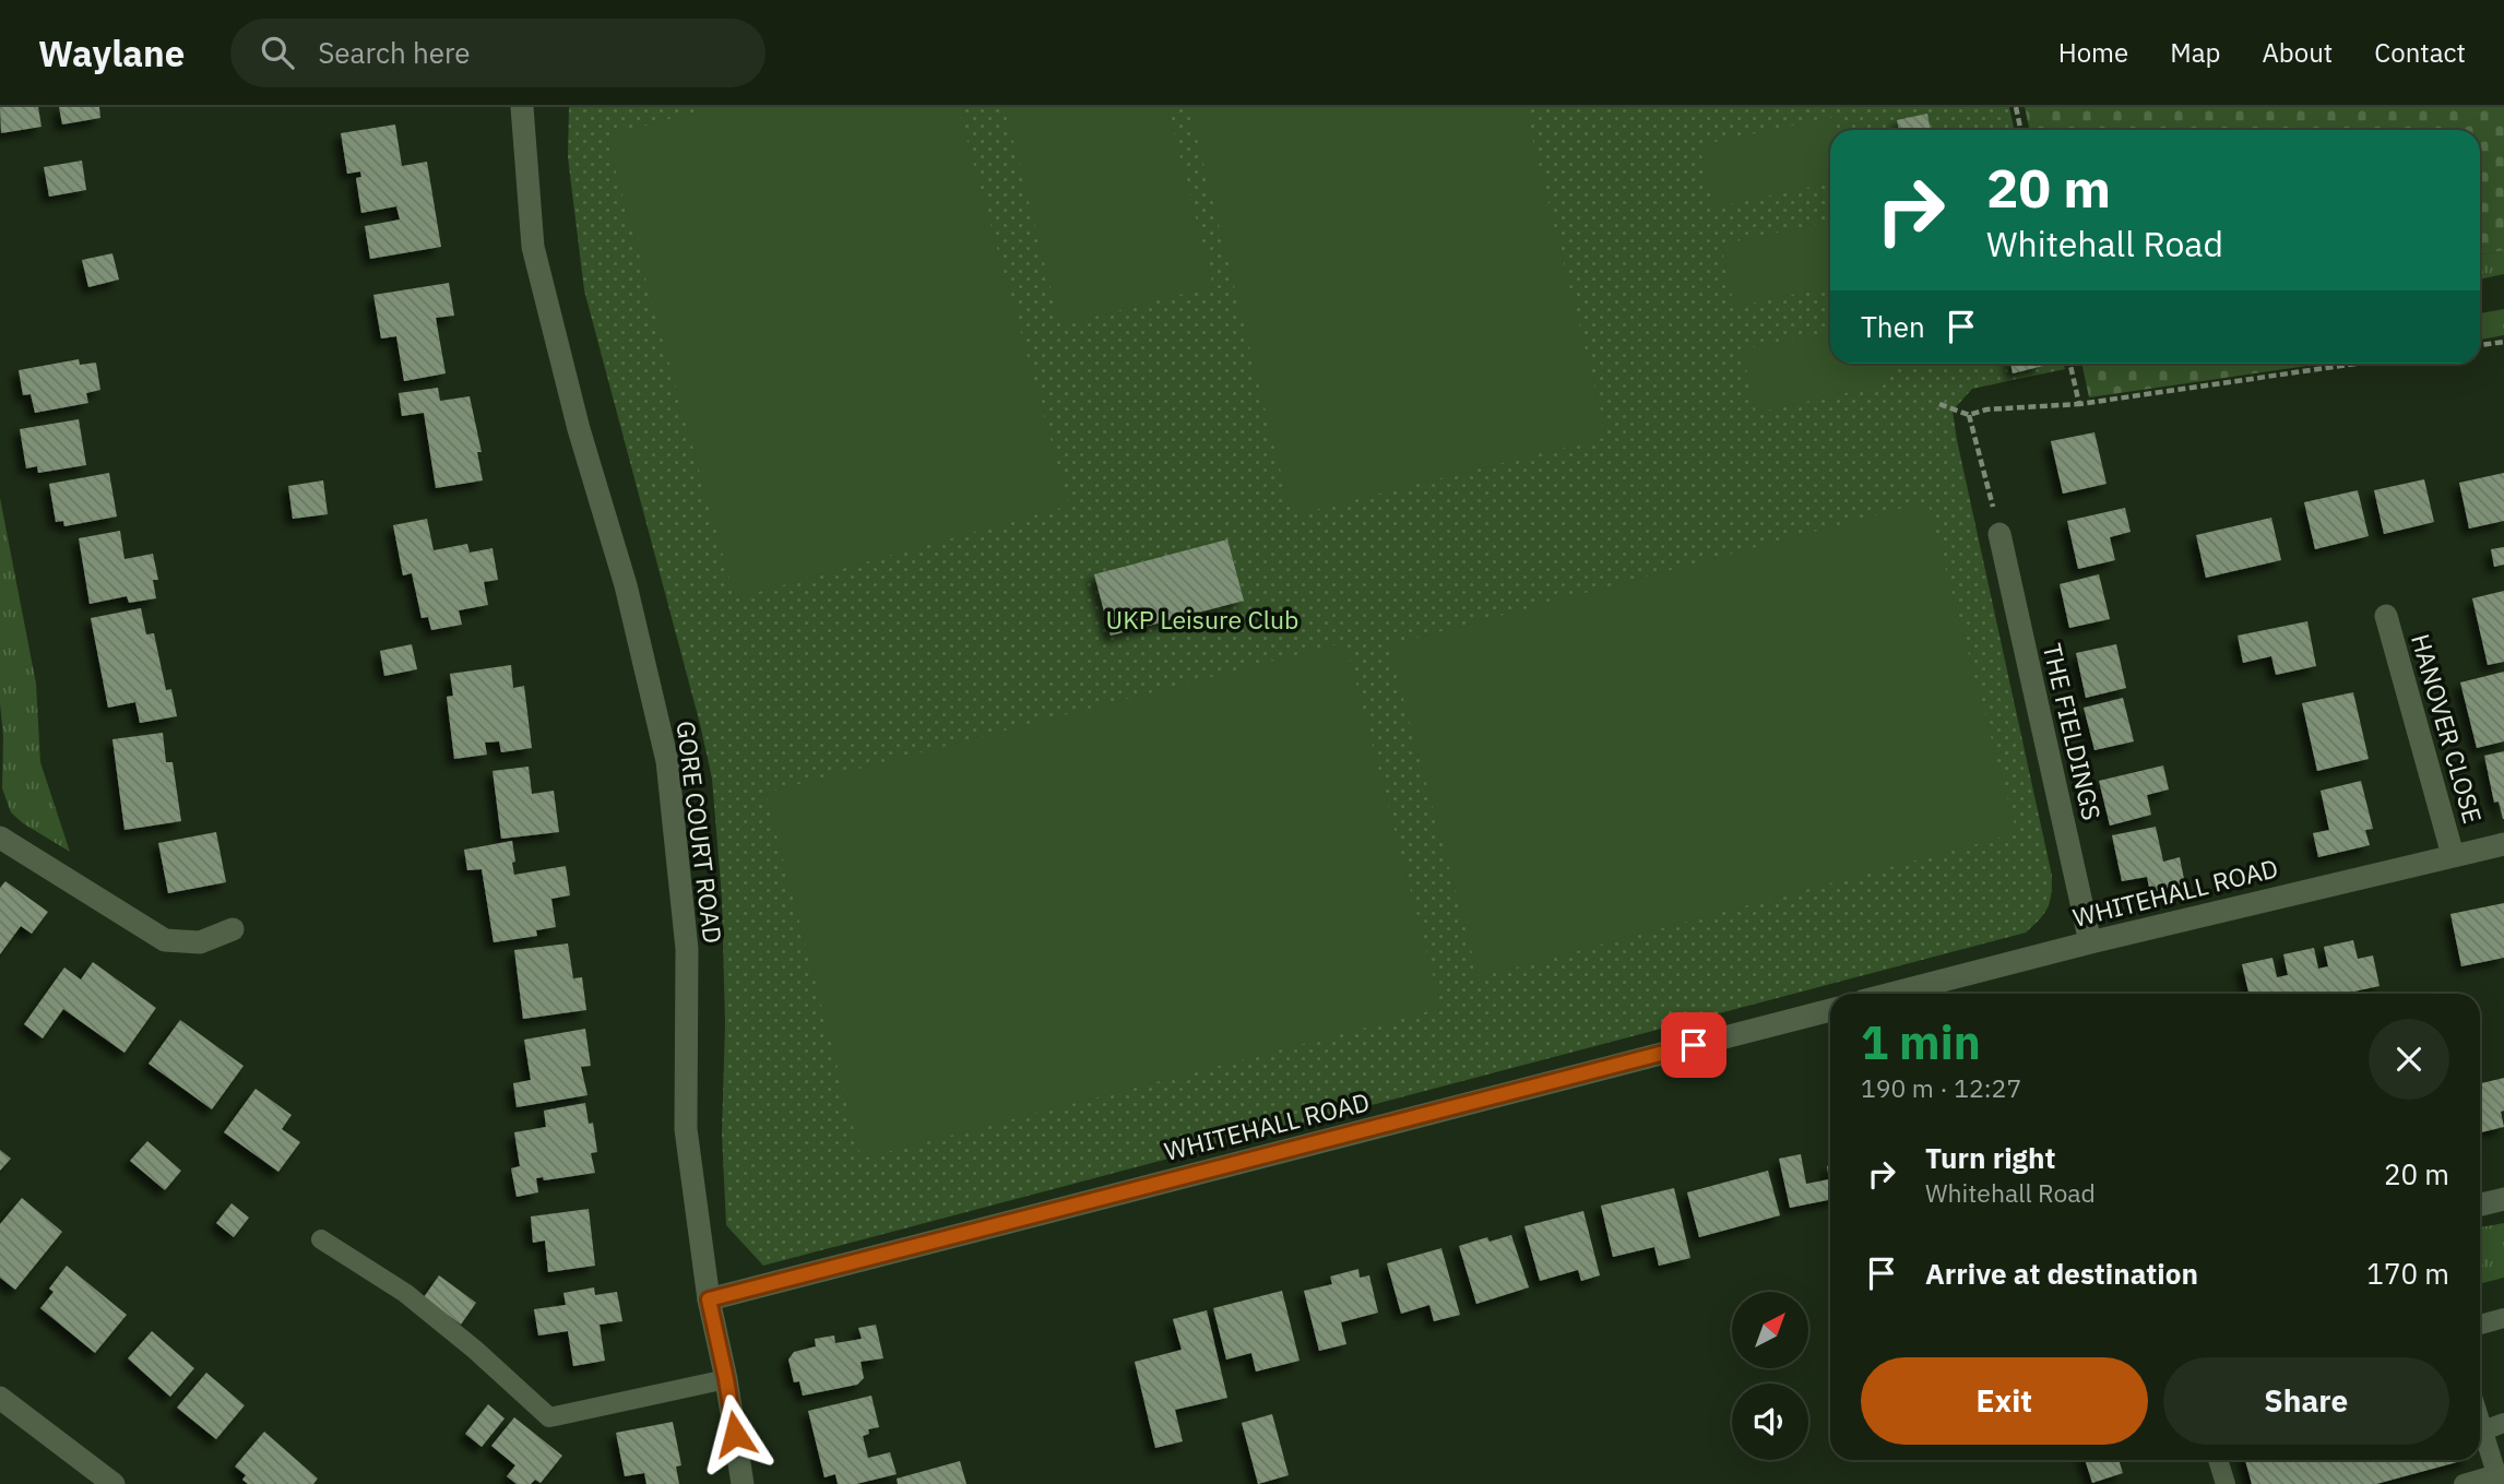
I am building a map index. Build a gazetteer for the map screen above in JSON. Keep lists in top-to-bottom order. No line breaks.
{"streets":{"street":["HANOVER CLOSE","THE FIELDINGS","GORE COURT ROAD","WHITEHALL ROAD"]},"crossings":[["HANOVER CLOSE","WHITEHALL ROAD"],["THE FIELDINGS","WHITEHALL ROAD"],["GORE COURT ROAD","WHITEHALL ROAD"]],"parks":["UKP Leisure Club"],"north":"top right","page":{"header":"Waylane","search":"Search here","nav":["Home","Map","About","Contact"],"turn":["20 m","Whitehall Road"],"then":"Then","heading":["1 min","190 m · 12:27"],"list":[{"name":"Turn right","note":"Whitehall Road","value":"20 m"},{"name":"Arrive at destination","value":"170 m"}],"buttons":["Exit","Share"]}}
